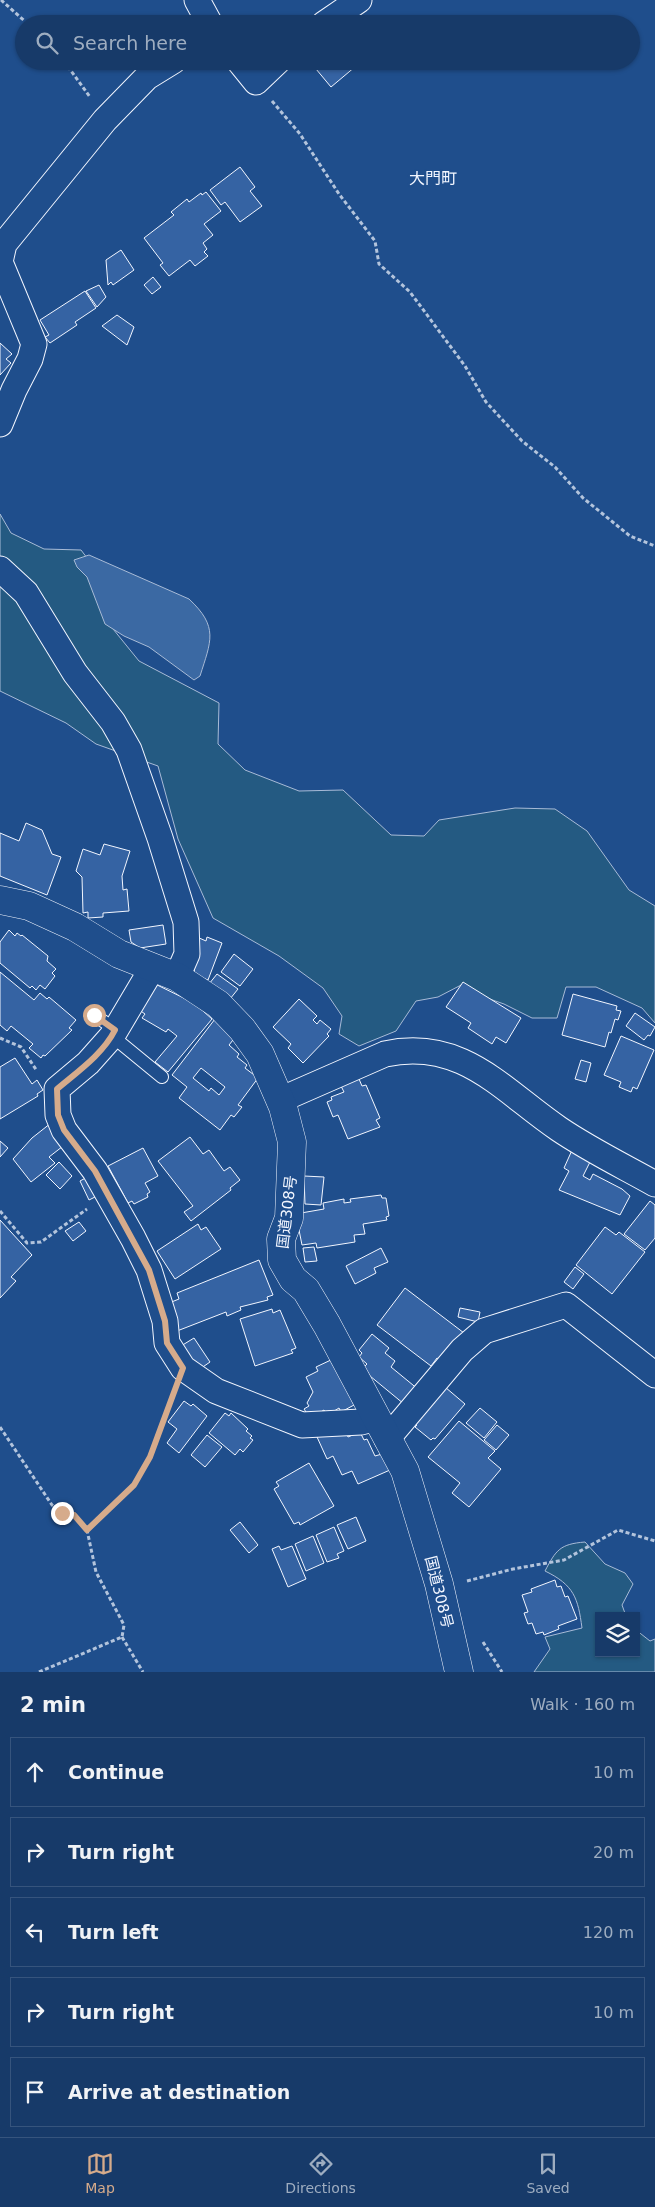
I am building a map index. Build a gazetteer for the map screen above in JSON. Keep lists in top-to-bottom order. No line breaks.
{"streets":{"highway":["国道308号"]},"districts":["大門町"],"page":{"search":"Search here","heading":["2 min","Walk · 160 m"],"list":[["Continue","10 m"],["Turn right","20 m"],["Turn left","120 m"],["Turn right","10 m"],"Arrive at destination"],"nav":["Map","Directions","Saved"]}}
